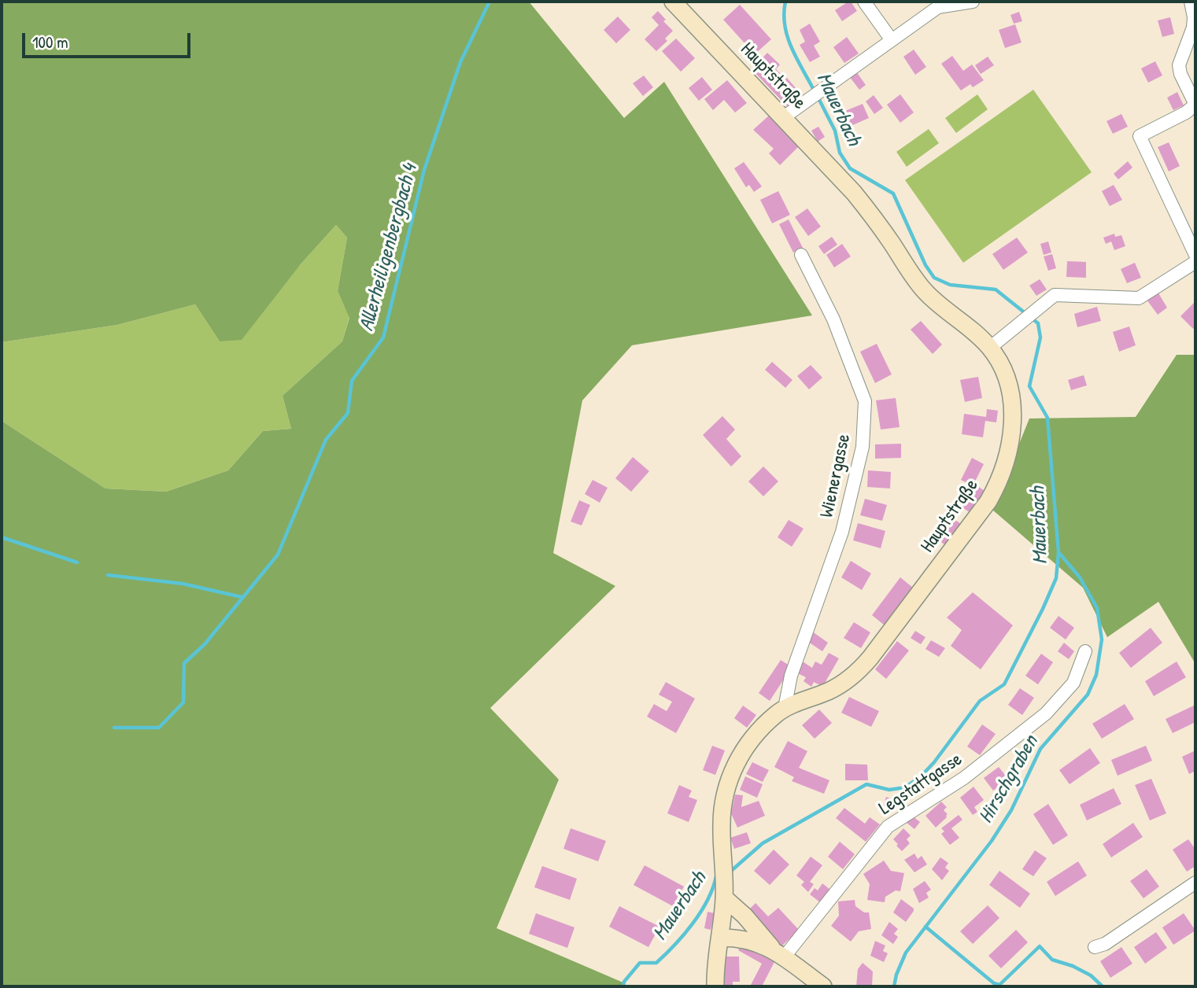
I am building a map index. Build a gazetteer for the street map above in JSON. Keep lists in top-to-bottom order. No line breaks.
{"streets":{"main road":["Hauptstraße"],"street":["Wienergasse","Legstattgasse"]},"crossings":[["Hauptstraße","Wienergasse"]],"water":["Mauerbach","Allerheiligenbergbach 4","Hirschgraben"],"scale_bar":"100 m"}
